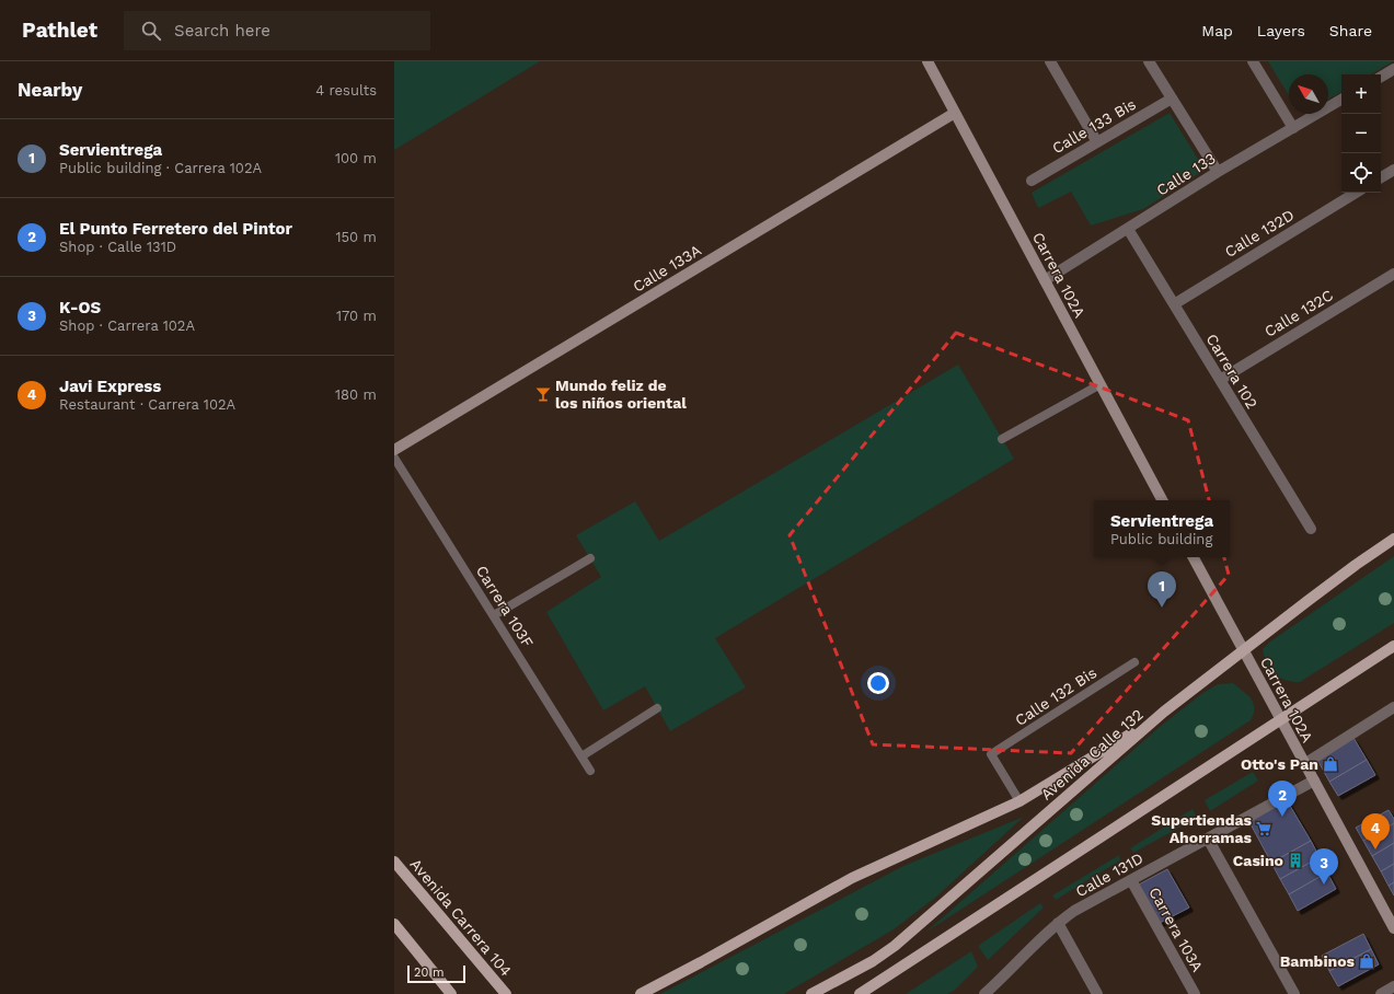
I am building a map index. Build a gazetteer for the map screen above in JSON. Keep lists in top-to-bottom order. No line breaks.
{"streets":{"main road":["Avenida Calle 132","Avenida Carrera 104"],"street":["Calle 133 Bis","Calle 133","Calle 132D","Calle 133A","Carrera 102A","Calle 132C","Carrera 102","Calle 131D","Carrera 103A"],"lane":["Carrera 103F","Calle 132 Bis"]},"crossings":[["Calle 133","Carrera 102A"],["Calle 133","Carrera 102"],["Calle 132D","Carrera 102"],["Calle 133A","Carrera 102A"],["Carrera 102A","Avenida Calle 132"],["Carrera 102A","Calle 131D"],["Calle 132C","Carrera 102"],["Calle 131D","Carrera 103A"]],"places":{"bar":["Mundo feliz de los niños oriental"],"shop":["Otto's Pan","Bambinos"],"supermarket":["Supertiendas Ahorramas"],"building":["Casino"]},"scale_bar":"20 m","north":"top left","page":{"header":"Pathlet","search":"Search here","nav":["Map","Layers","Share"],"heading":["Nearby","4 results"],"map_buttons":["+","−"],"list":[{"mark":"1","name":"Servientrega","note":"Public building · Carrera 102A","value":"100 m"},{"mark":"2","name":"El Punto Ferretero del Pintor","note":"Shop · Calle 131D","value":"150 m"},{"mark":"3","name":"K-OS","note":"Shop · Carrera 102A","value":"170 m"},{"mark":"4","name":"Javi Express","note":"Restaurant · Carrera 102A","value":"180 m"}],"popup":["Servientrega","Public building"],"pins":["1","2","4","3"],"scale":"20 m"}}
